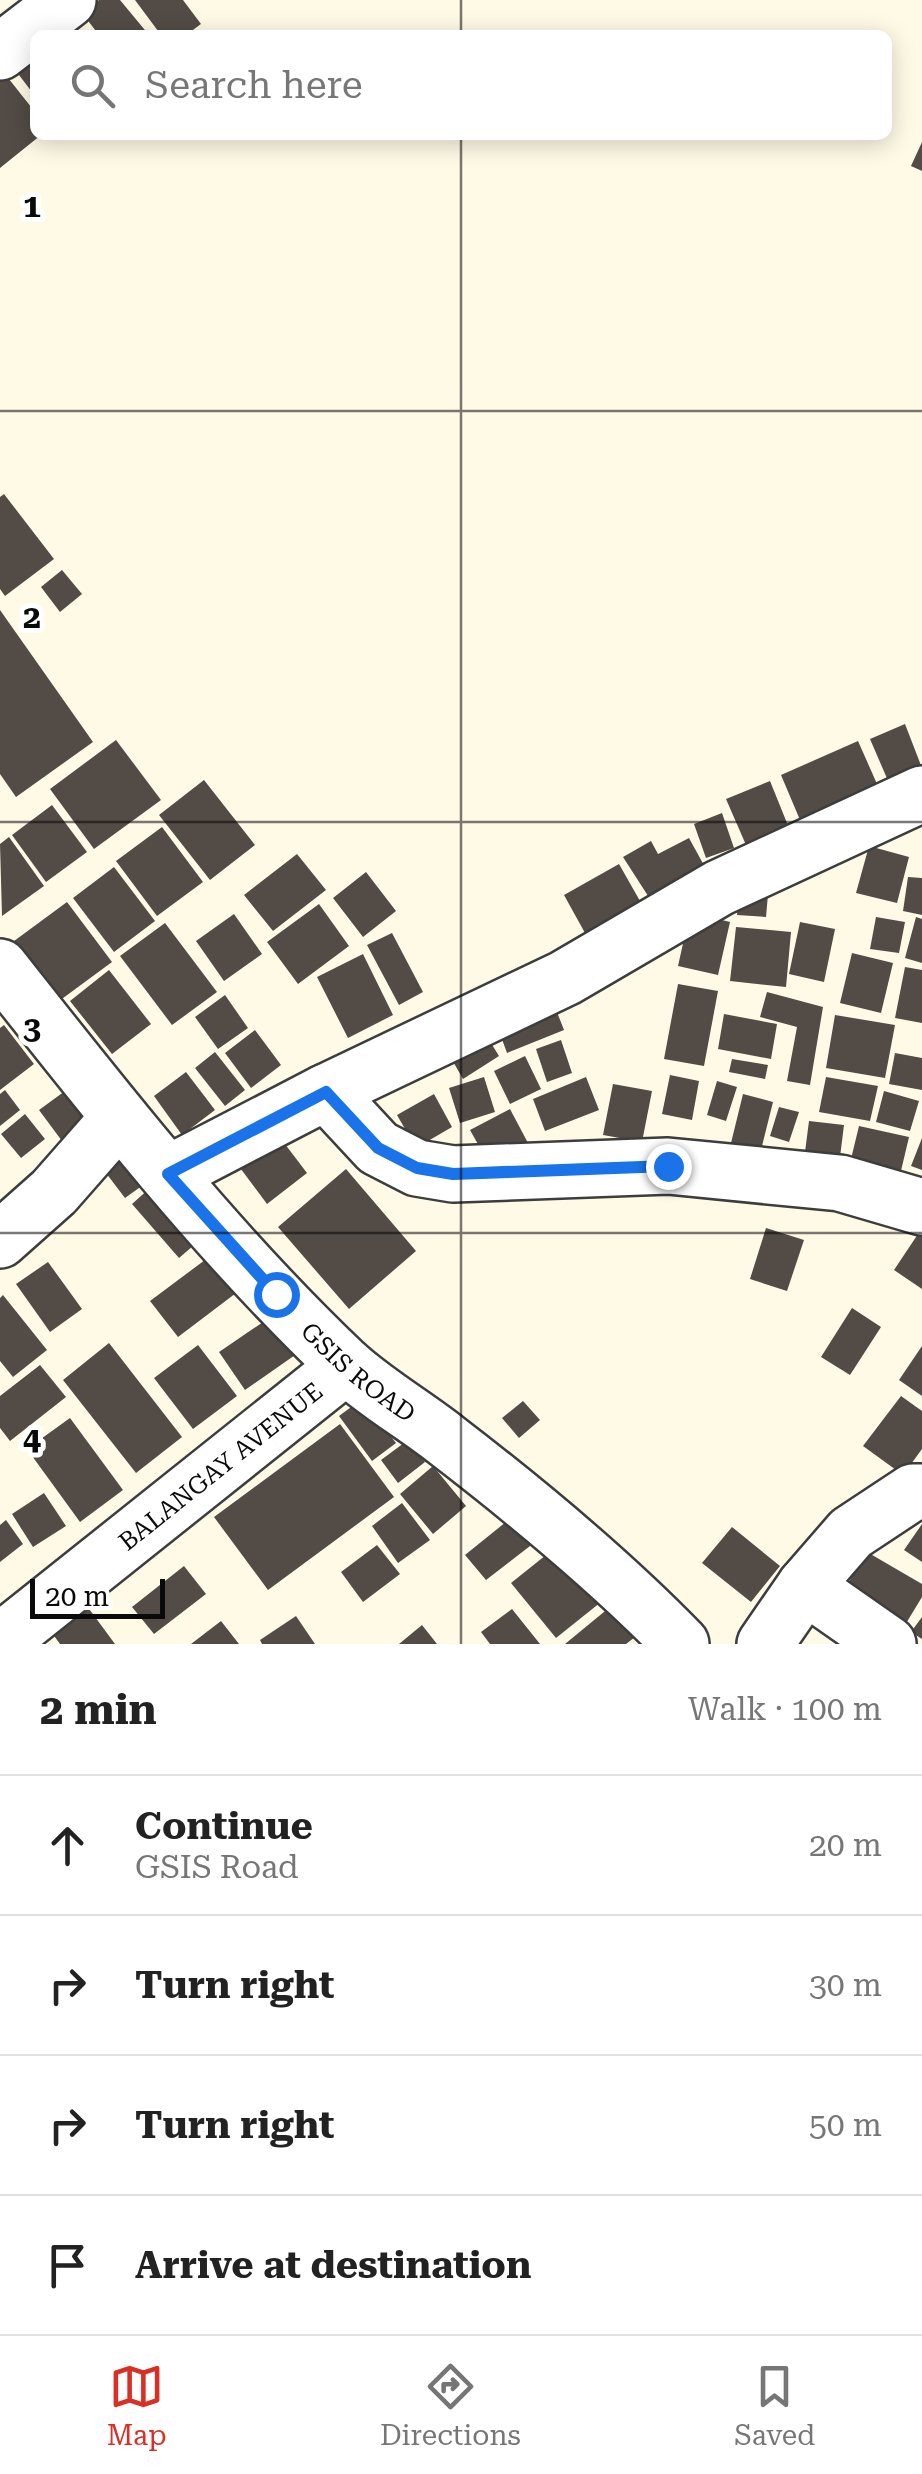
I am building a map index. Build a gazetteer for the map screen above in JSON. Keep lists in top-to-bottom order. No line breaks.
{"streets":{"street":["GSIS ROAD","BALANGAY AVENUE"]},"crossings":[["GSIS ROAD","BALANGAY AVENUE"]],"scale_bar":"20 m","page":{"search":"Search here","scale":"20 m","heading":["2 min","Walk · 100 m"],"list":[["Continue","GSIS Road","20 m"],["Turn right","30 m"],["Turn right","50 m"],"Arrive at destination"],"nav":["Map","Directions","Saved"]},"grid":{"rows":["1","2","3","4"]}}
